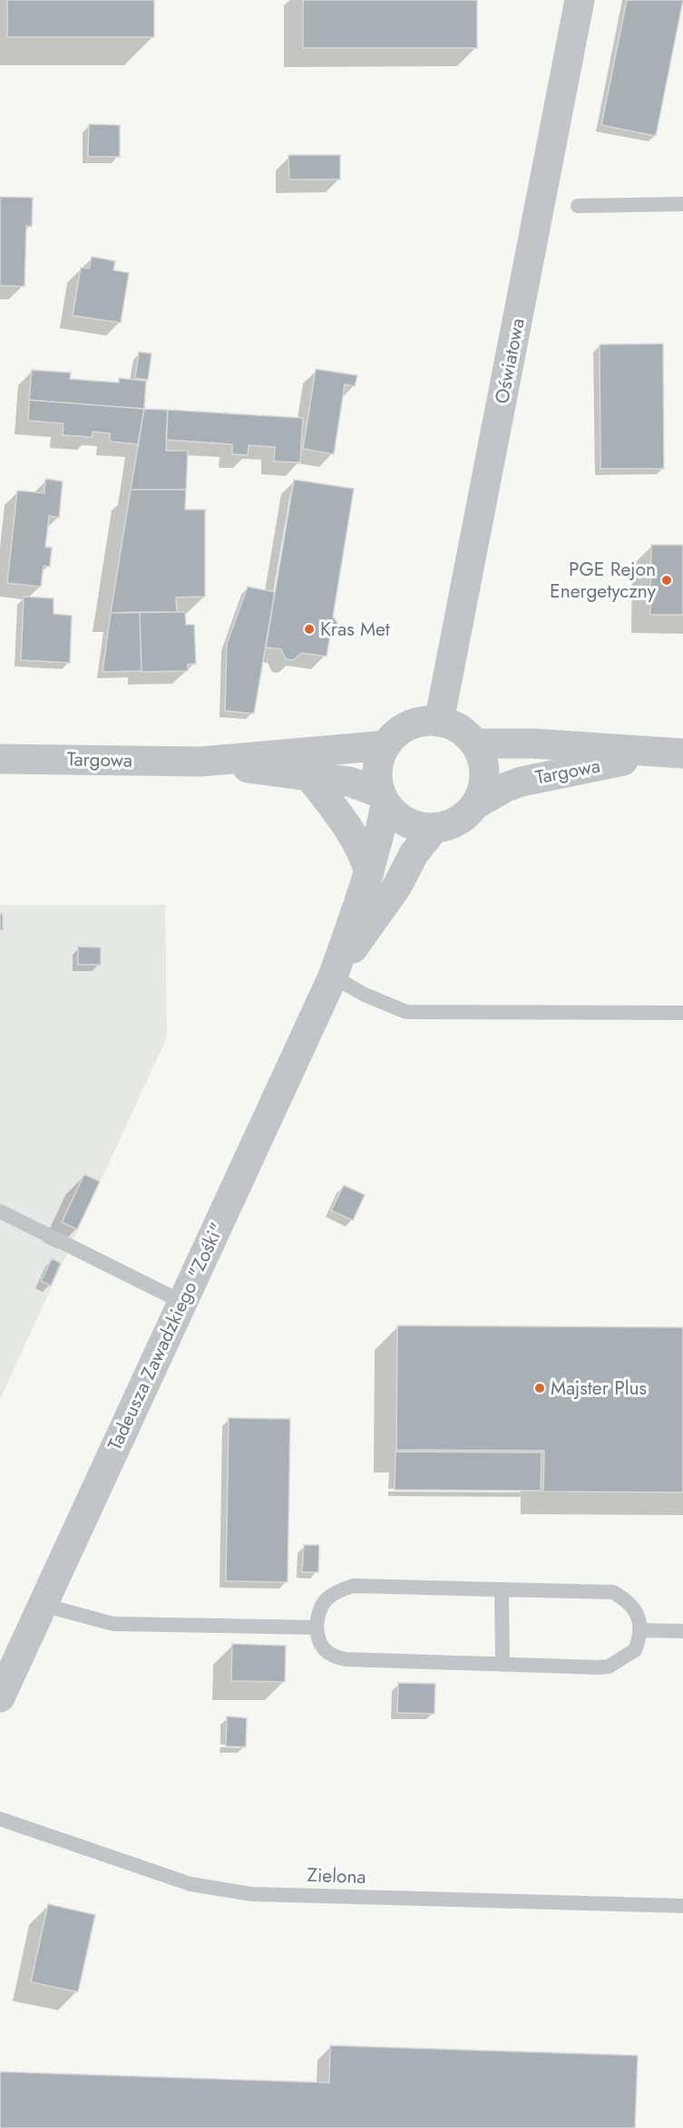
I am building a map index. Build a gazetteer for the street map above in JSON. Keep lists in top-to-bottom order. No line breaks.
{"streets":{"street":["Oświatowa","Targowa","Tadeusza Zawadzkiego \"Zośki\""],"lane":["Zielona"]},"crossings":[["Oświatowa","Targowa"],["Oświatowa","Tadeusza Zawadzkiego \"Zośki\""],["Targowa","Tadeusza Zawadzkiego \"Zośki\""]],"places":["PGE Rejon Energetyczny","Kras Met","Majster Plus"]}
